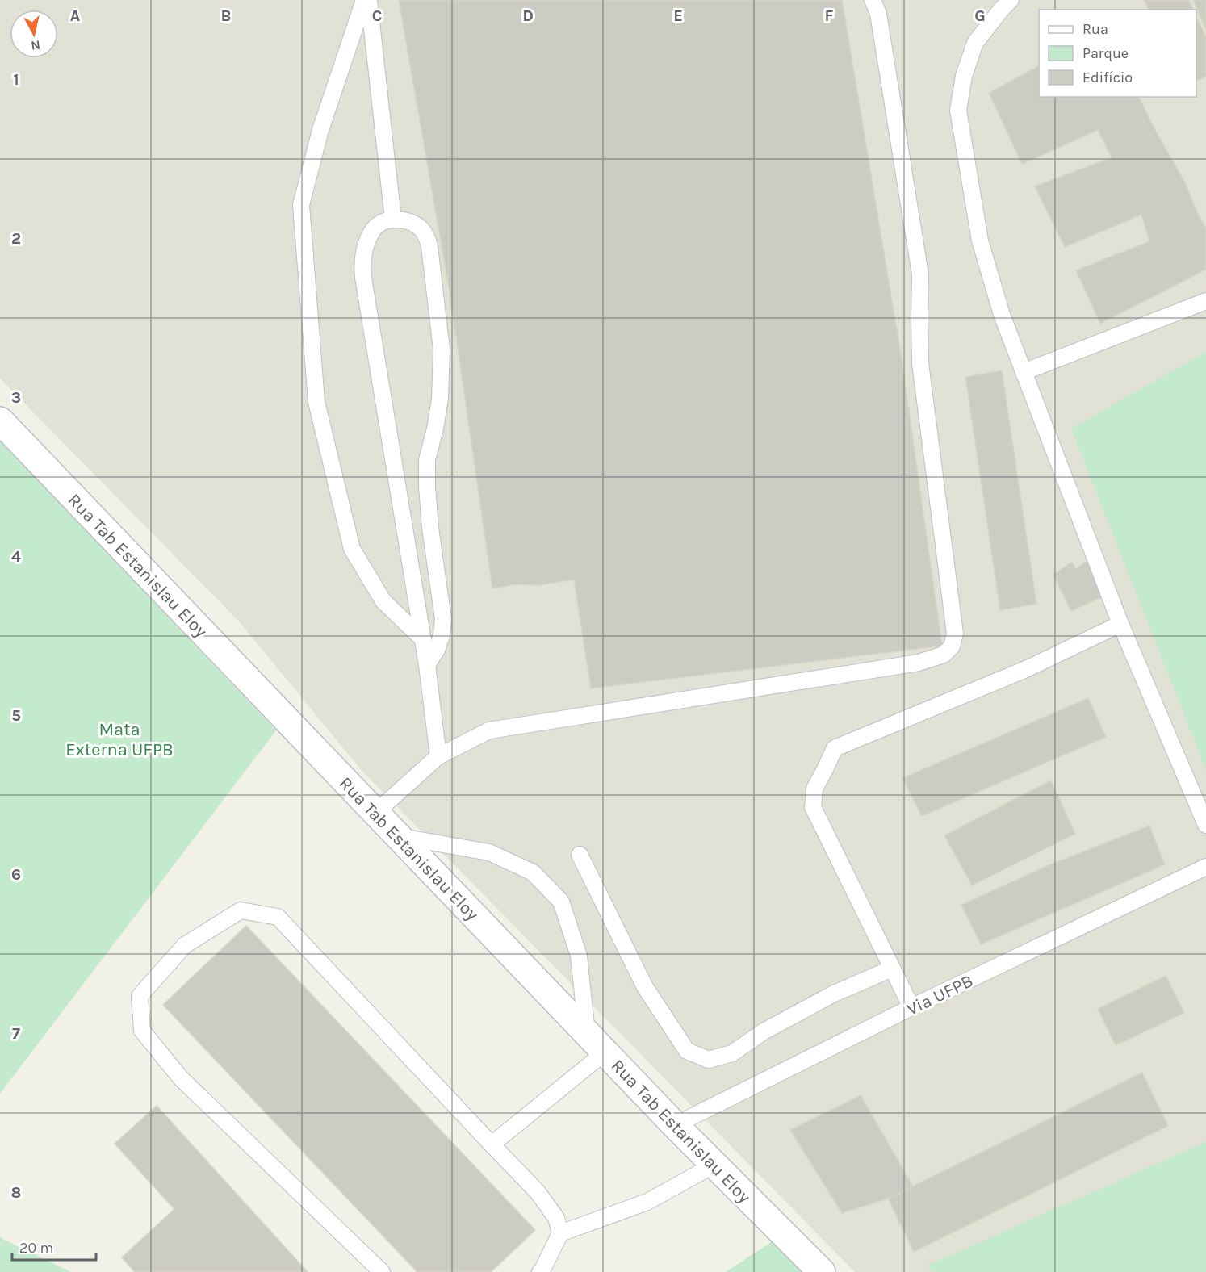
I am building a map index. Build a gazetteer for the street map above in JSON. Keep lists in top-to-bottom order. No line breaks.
{"streets":{"street":["Rua Tab Estanislau Eloy"],"lane":["Via UFPB"]},"crossings":[["Rua Tab Estanislau Eloy","Via UFPB"]],"parks":["Mata Externa UFPB"],"legend":["Rua","Parque","Edifício"],"scale_bar":"20 m","north":"bottom","grid":{"columns":["A","B","C","D","E","F","G"],"rows":["1","2","3","4","5","6","7","8"]}}
